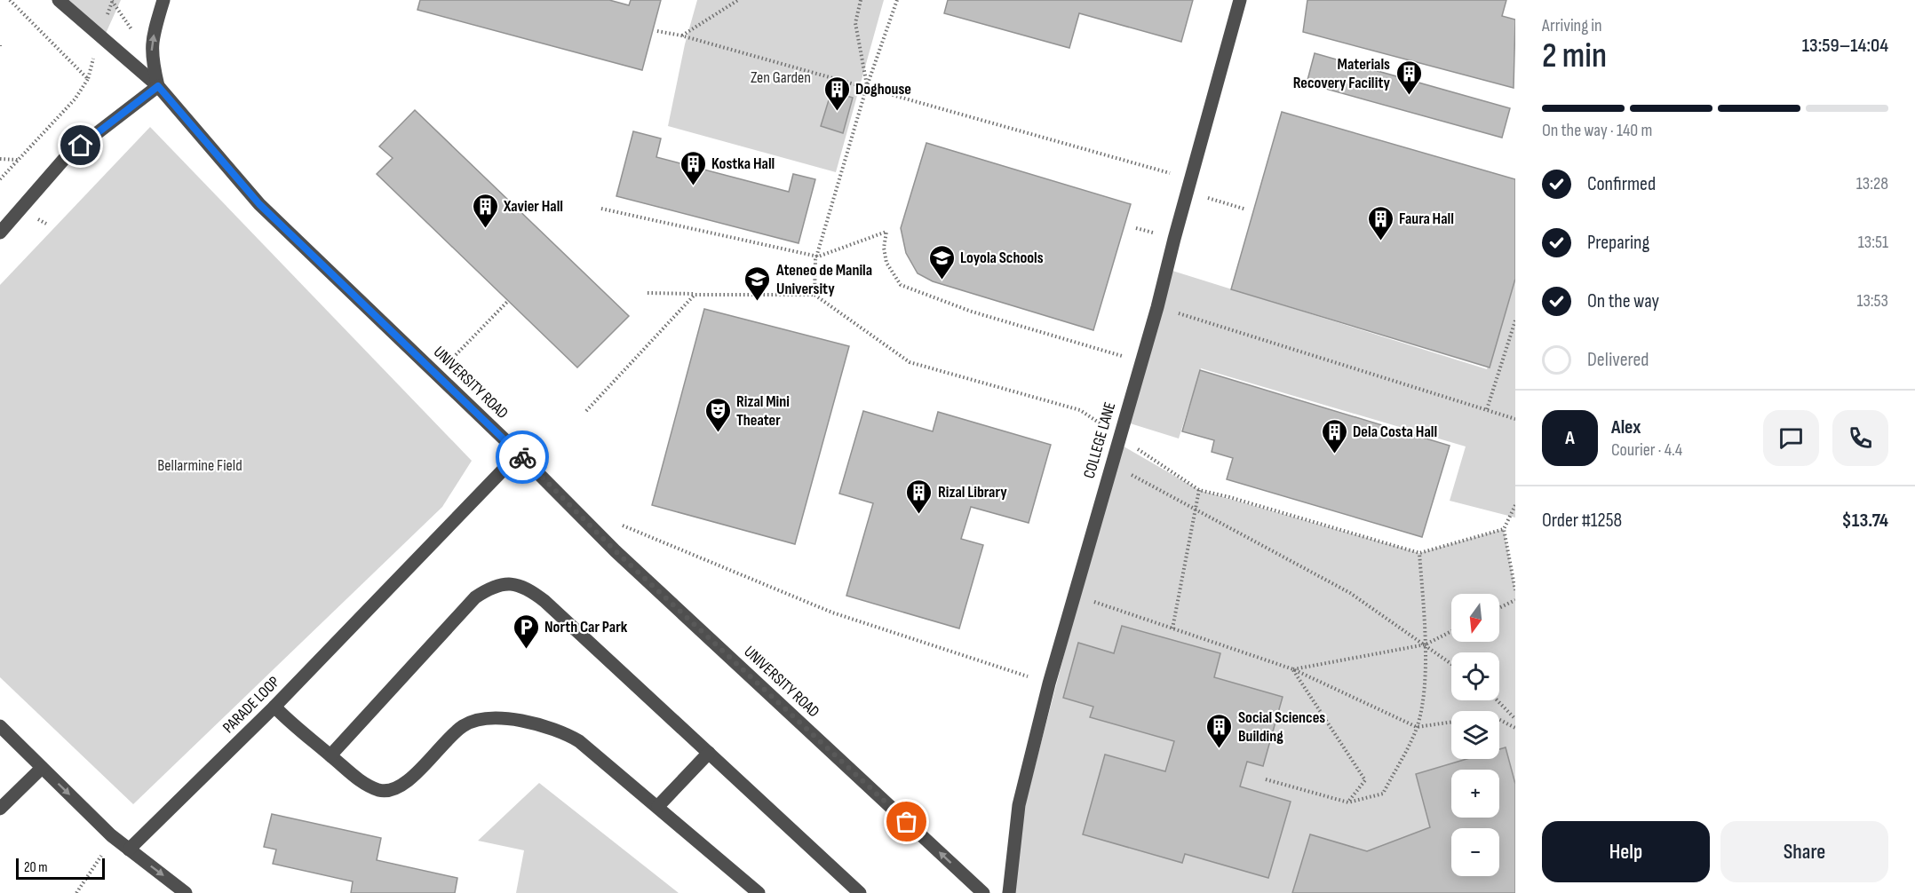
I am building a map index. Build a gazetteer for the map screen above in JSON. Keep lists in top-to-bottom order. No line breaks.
{"streets":{"street":["UNIVERSITY ROAD","COLLEGE LANE","PARADE LOOP"]},"crossings":[["UNIVERSITY ROAD","PARADE LOOP"]],"parks":["Zen Garden","Bellarmine Field"],"places":{"building":["Materials Recovery Facility","Doghouse","Kostka Hall","Xavier Hall","Faura Hall","Dela Costa Hall","Rizal Library","Social Sciences Building"],"school or university":["Loyola Schools","Ateneo de Manila University"],"theatre":["Rizal Mini Theater"],"parking":["North Car Park"]},"scale_bar":"20 m","north":"bottom","page":{"heading":["2 min","Arriving in","13:59–14:04"],"panel":["Alex","Courier · 4.4","Order #1258","$13.74"],"bar":"On the way · 140 m","list":[["Confirmed","13:28"],["Preparing","13:51"],["On the way","13:53"],"Delivered"],"round":"A","map_buttons":["+","−"],"buttons":["Help","Share"],"scale":"20 m"}}
